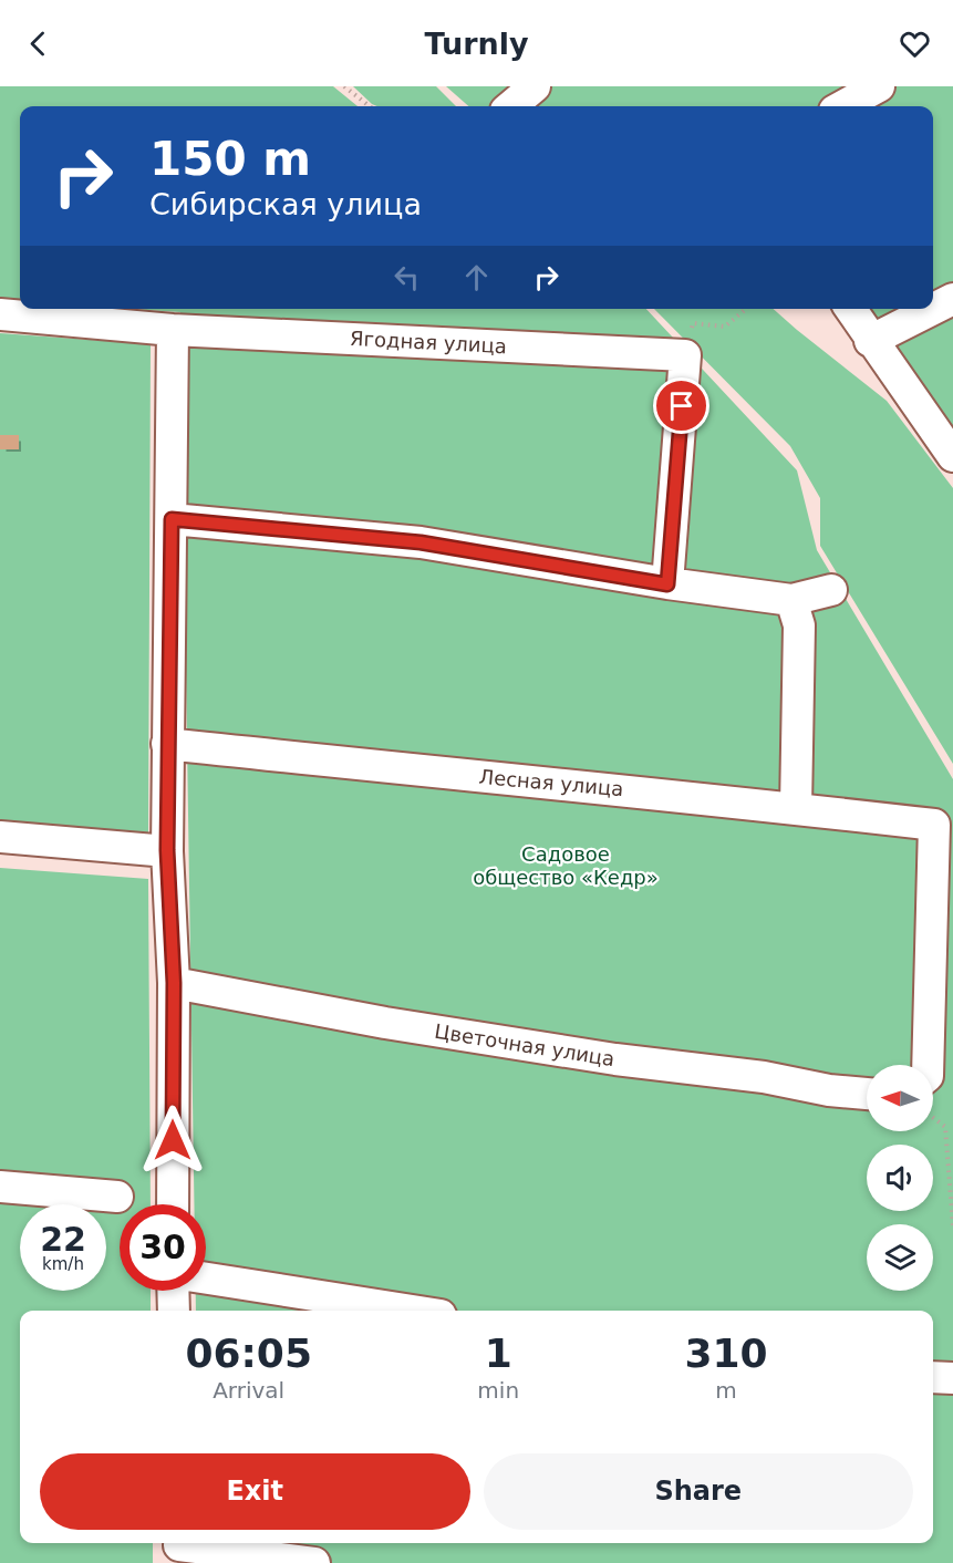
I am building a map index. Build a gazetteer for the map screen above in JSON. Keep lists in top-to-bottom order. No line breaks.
{"streets":{"street":["Ягодная улица","Лесная улица","Цветочная улица"]},"parks":["Садовое общество «Кедр»"],"north":"left","page":{"header":"Turnly","turn":["150 m","Сибирская улица"],"speed":"22 km/h","limit":"30","eta":["06:05","Arrival","1","min","310","m"],"buttons":["Exit","Share"]}}
